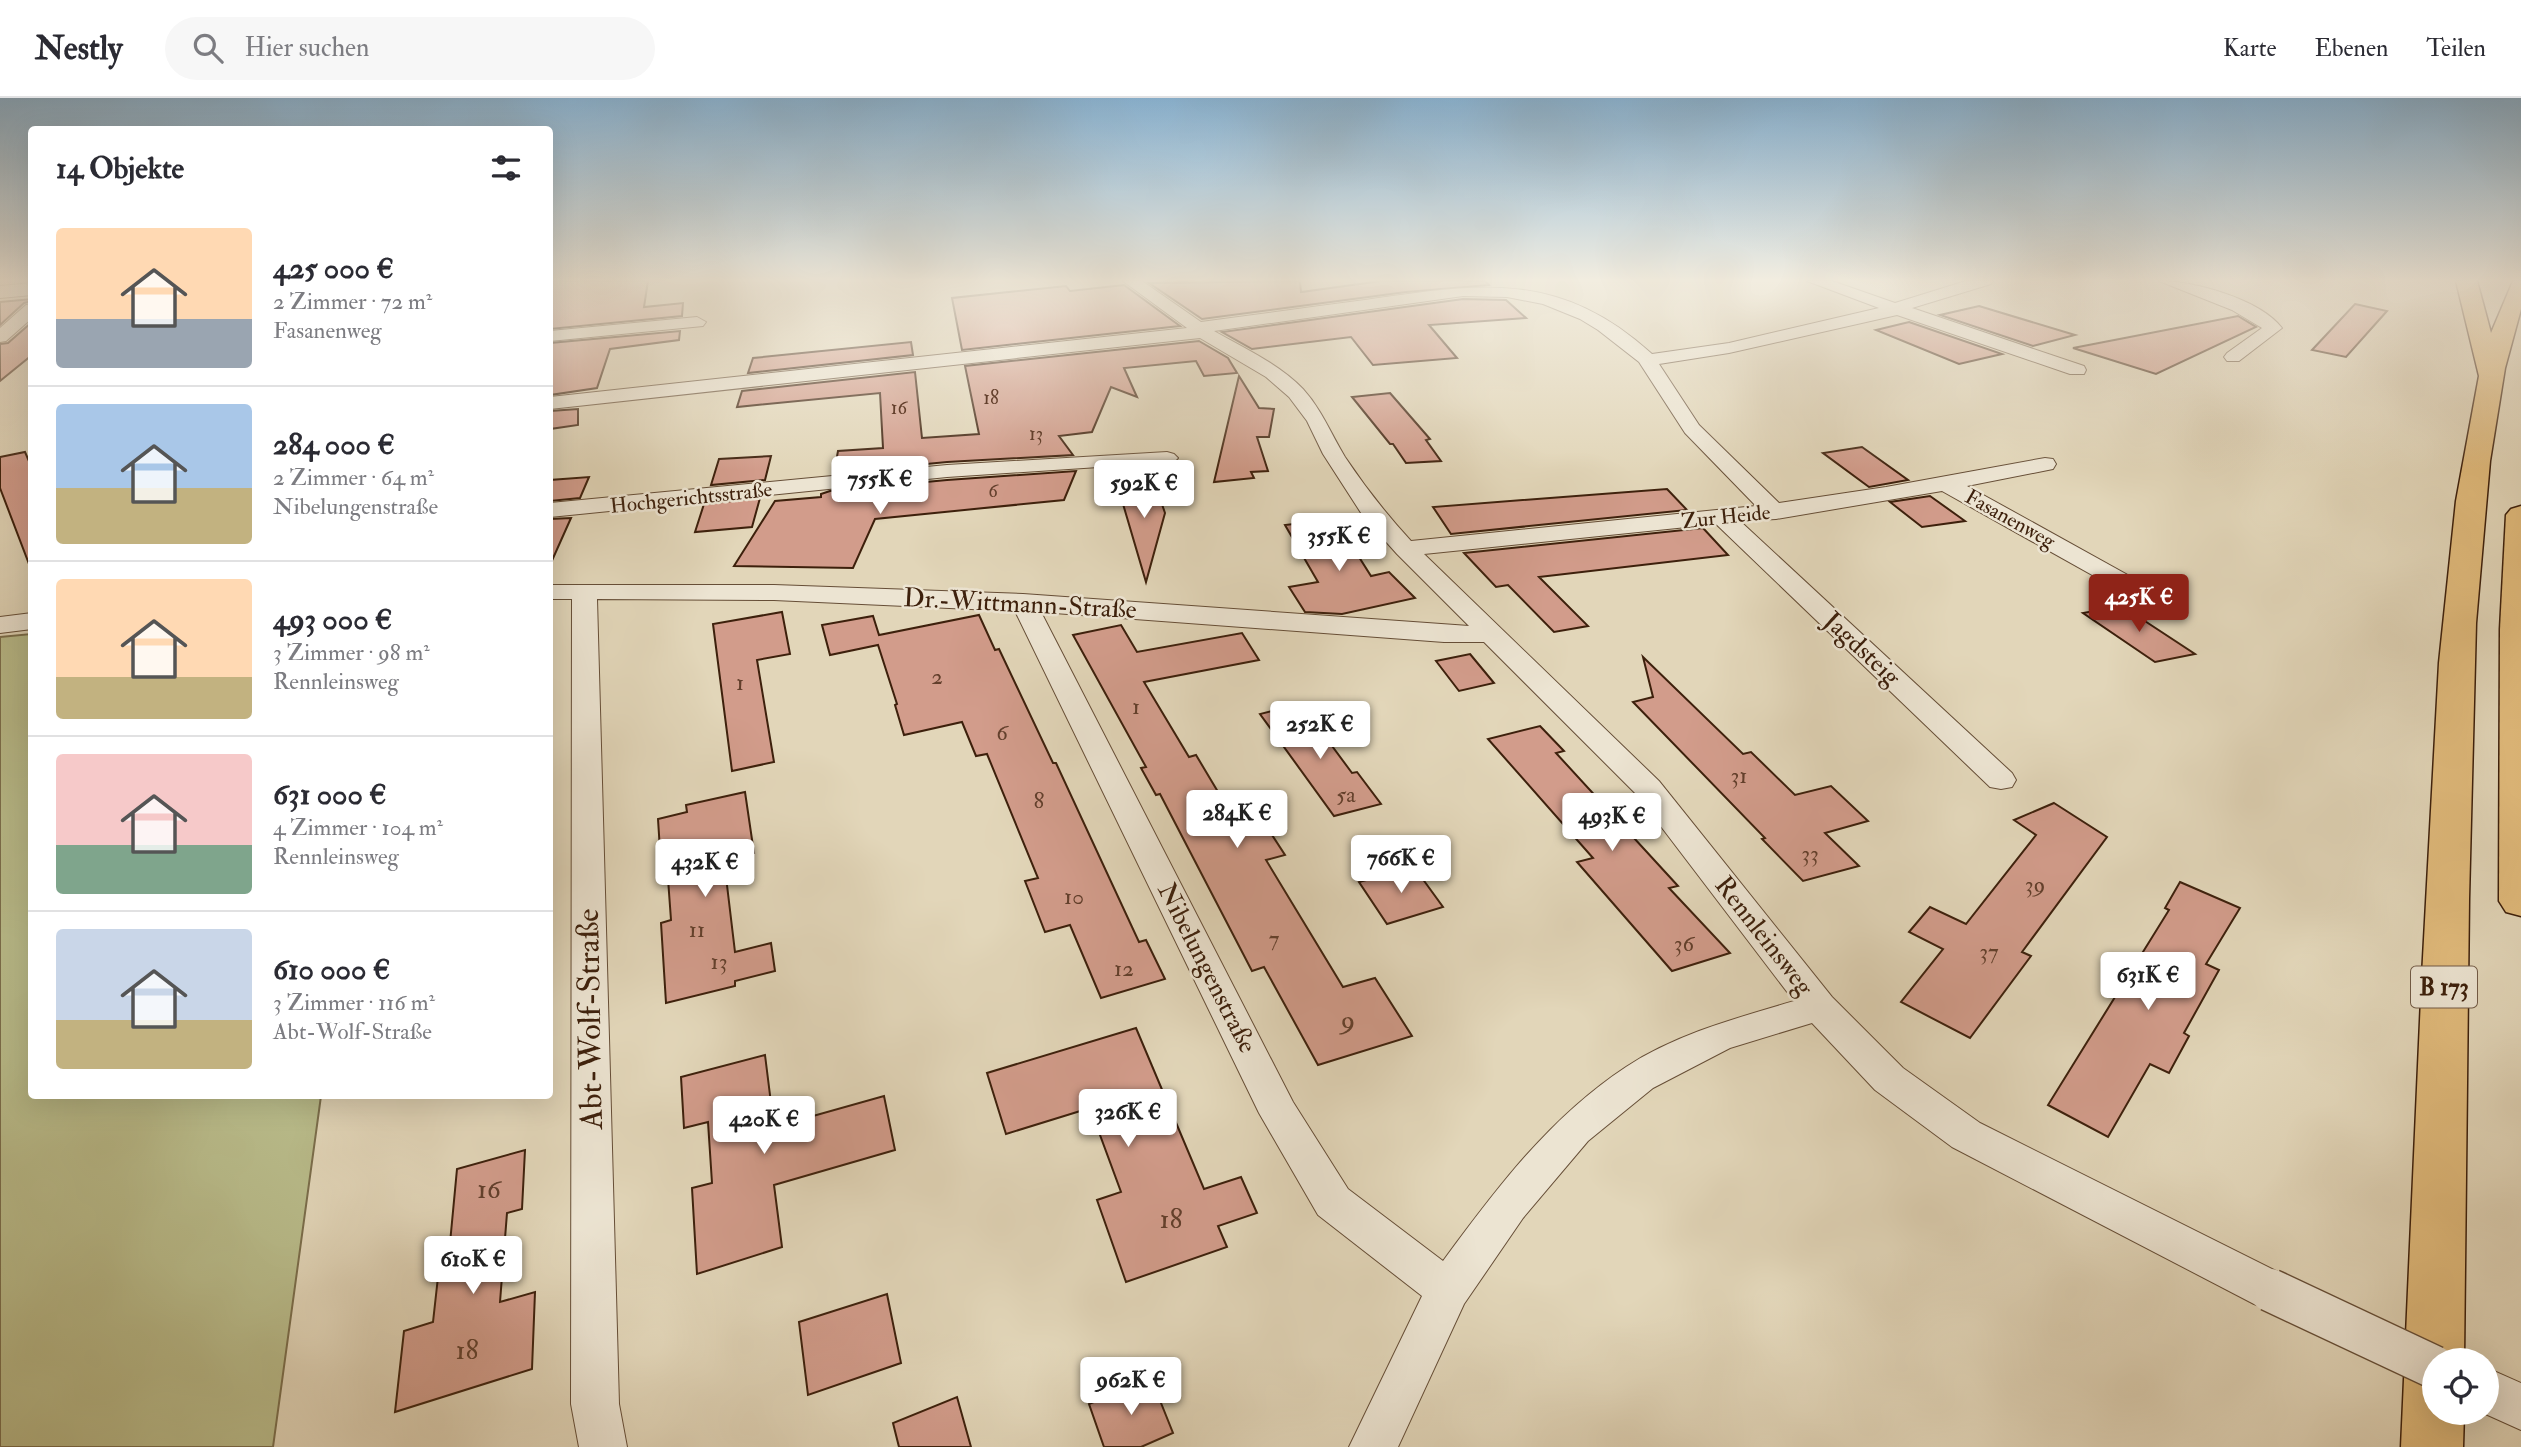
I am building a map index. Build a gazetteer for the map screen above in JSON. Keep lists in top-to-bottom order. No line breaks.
{"streets":{"highway":["B 173"],"street":["Hochgerichtsstraße","Zur Heide","Fasanenweg","Dr.-Wittmann-Straße","Jagdsteig","Rennleinsweg","Nibelungenstraße","Abt-Wolf-Straße"]},"crossings":[["Zur Heide","Fasanenweg"],["Zur Heide","Jagdsteig"],["Zur Heide","Rennleinsweg"],["Dr.-Wittmann-Straße","Rennleinsweg"],["Dr.-Wittmann-Straße","Nibelungenstraße"],["Dr.-Wittmann-Straße","Abt-Wolf-Straße"]],"house_numbers":["18","16","13","6","2","1","1","6","31","5a","8","33","39","10","11","7","36","37","13","12","9","16","18","18"],"page":{"header":"Nestly","search":"Hier suchen","nav":["Karte","Ebenen","Teilen"],"heading":"14 Objekte","list":[{"name":"425 000 €","note":"2 Zimmer · 72 m² · Fasanenweg"},{"name":"284 000 €","note":"2 Zimmer · 64 m² · Nibelungenstraße"},{"name":"493 000 €","note":"3 Zimmer · 98 m² · Rennleinsweg"},{"name":"631 000 €","note":"4 Zimmer · 104 m² · Rennleinsweg"},{"name":"610 000 €","note":"3 Zimmer · 116 m² · Abt-Wolf-Straße"}],"price":["755K €","592K €","355K €","425K €","252K €","284K €","493K €","766K €","432K €","631K €","326K €","420K €","610K €","962K €"]}}
